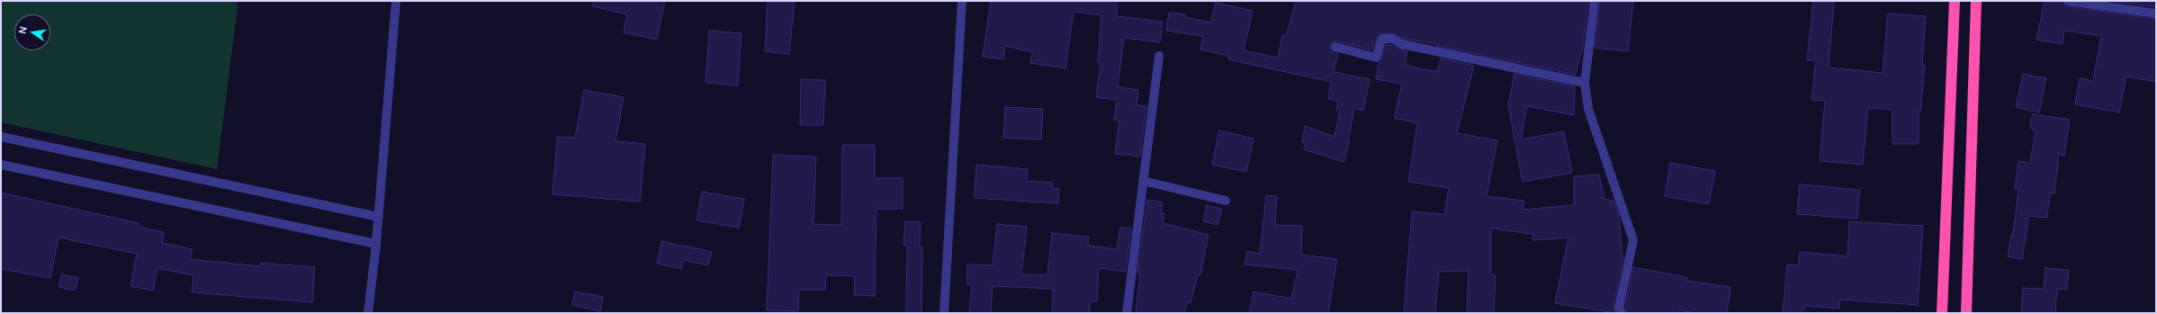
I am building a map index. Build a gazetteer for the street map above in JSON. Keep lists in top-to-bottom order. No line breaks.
{"north":"left"}
